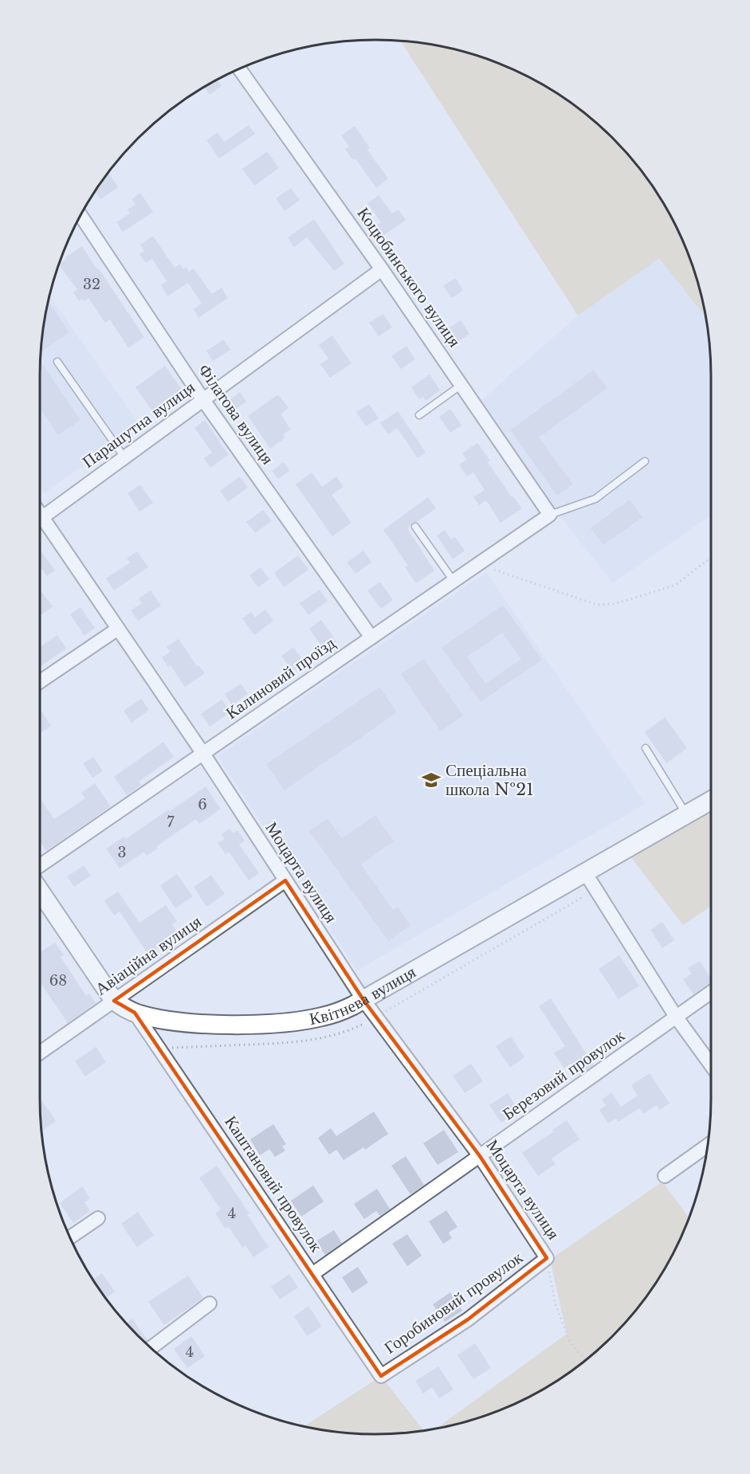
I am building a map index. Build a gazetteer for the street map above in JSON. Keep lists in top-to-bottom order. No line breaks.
{"streets":{"main road":["Квітнева вулиця"],"street":["Коцюбинського вулиця","Філатова вулиця","Парашутна вулиця","Калиновий проїзд","Моцарта вулиця","Авіаційна вулиця","Березовий провулок","Каштановий провулок","Горобиновий провулок"]},"crossings":[["Коцюбинського вулиця","Парашутна вулиця"],["Коцюбинського вулиця","Калиновий проїзд"],["Філатова вулиця","Парашутна вулиця"],["Філатова вулиця","Калиновий проїзд"],["Калиновий проїзд","Моцарта вулиця"],["Моцарта вулиця","Авіаційна вулиця"],["Моцарта вулиця","Квітнева вулиця"],["Моцарта вулиця","Березовий провулок"],["Моцарта вулиця","Горобиновий провулок"],["Авіаційна вулиця","Квітнева вулиця"],["Квітнева вулиця","Каштановий провулок"],["Березовий провулок","Каштановий провулок"],["Каштановий провулок","Горобиновий провулок"]],"places":{"school or university":["Спеціальна школа №21"]},"house_numbers":["32","6","7","3","68","4","4"]}
